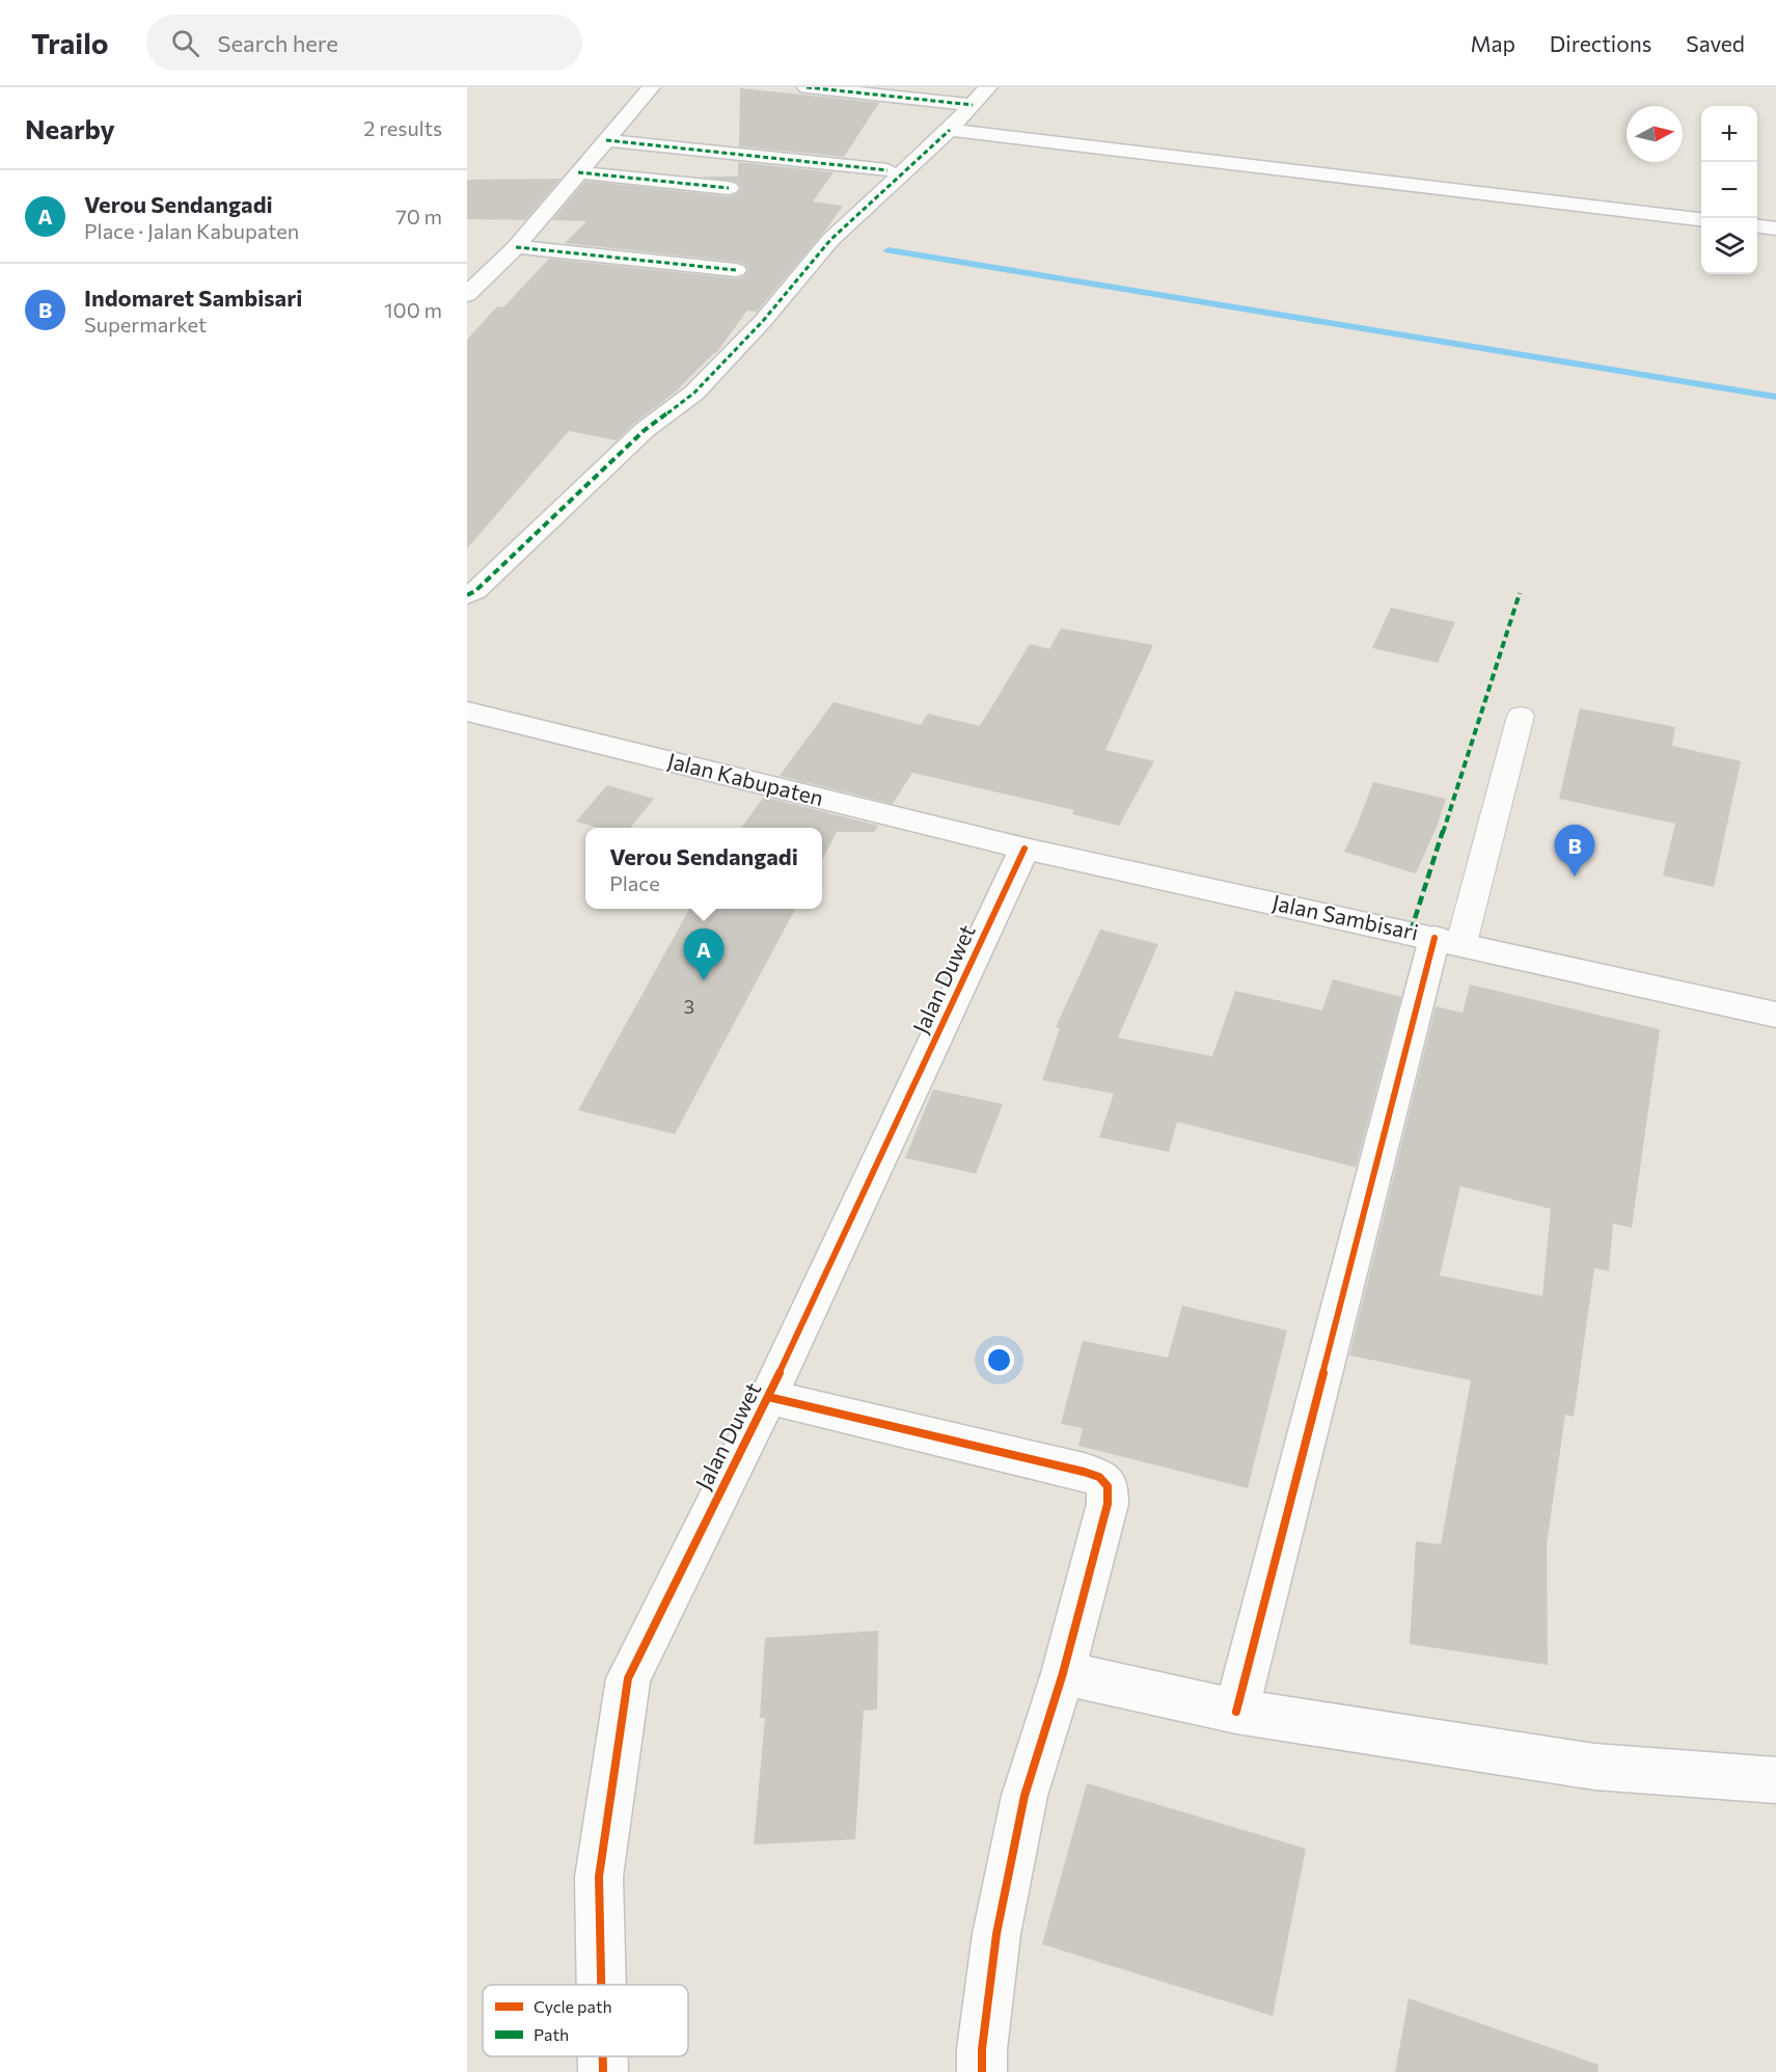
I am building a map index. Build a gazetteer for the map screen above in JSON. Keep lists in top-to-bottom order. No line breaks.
{"streets":{"street":["Jalan Kabupaten","Jalan Sambisari","Jalan Duwet"]},"crossings":[["Jalan Kabupaten","Jalan Sambisari"],["Jalan Kabupaten","Jalan Duwet"],["Jalan Sambisari","Jalan Duwet"]],"house_numbers":["3"],"legend":["Cycle path","Path"],"north":"right","page":{"header":"Trailo","search":"Search here","nav":["Map","Directions","Saved"],"heading":["Nearby","2 results"],"map_buttons":["+","−"],"list":[{"mark":"A","name":"Verou Sendangadi","note":"Place · Jalan Kabupaten","value":"70 m"},{"mark":"B","name":"Indomaret Sambisari","note":"Supermarket","value":"100 m"}],"pins":["B","A"],"popup":["Verou Sendangadi","Place"]}}
